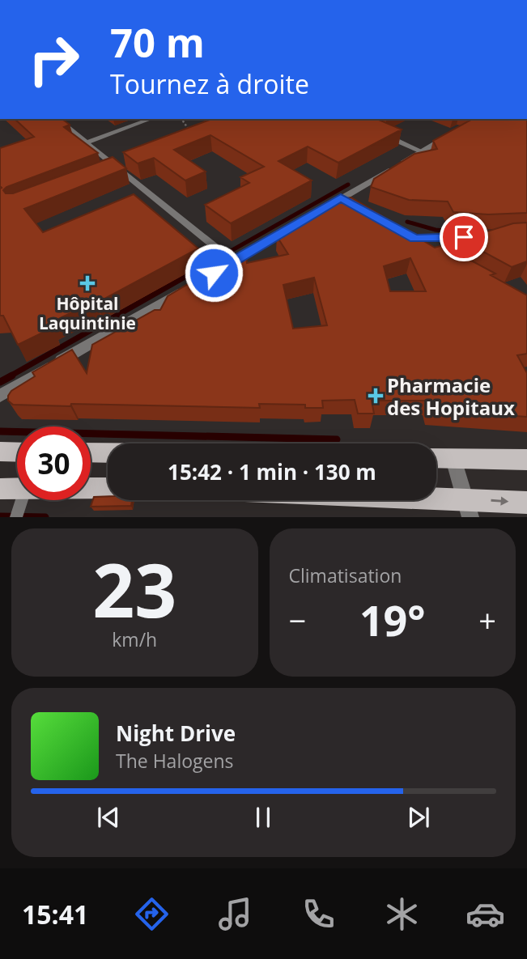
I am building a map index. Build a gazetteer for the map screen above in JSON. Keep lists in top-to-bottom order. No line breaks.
{"places":{"health":["Hôpital Laquintinie","Pharmacie des Hopitaux"]},"page":{"turn":["70 m","Tournez à droite"],"limit":"30","trip":"15:42 · 1 min · 130 m","tile":[["23","km/h"],"Climatisation"],"heat":["−","19°","+"],"song":["Night Drive","The Halogens"],"tabs":"15:41"}}
